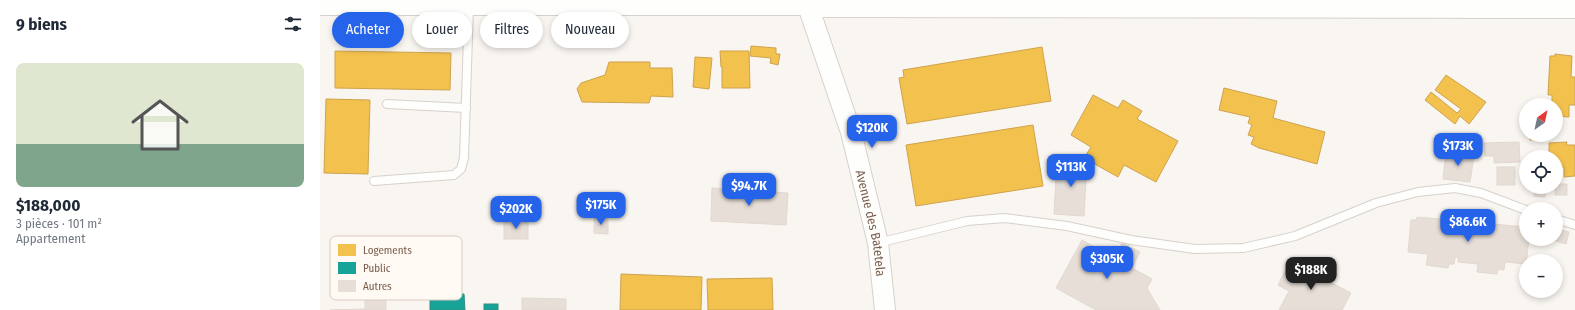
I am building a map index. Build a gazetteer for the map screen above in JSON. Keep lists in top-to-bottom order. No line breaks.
{"streets":{"street":["Avenue des Batetela"]},"legend":["Logements","Public","Autres"],"north":"top right","page":{"heading":"9 biens","chip":["Acheter","Louer","Filtres","Nouveau"],"list":[{"name":"$188,000","note":"3 pièces · 101 m² · Appartement"}],"map_buttons":["+","−"],"price":["$120K","$173K","$113K","$94.7K","$175K","$202K","$86.6K","$305K","$188K"]}}
